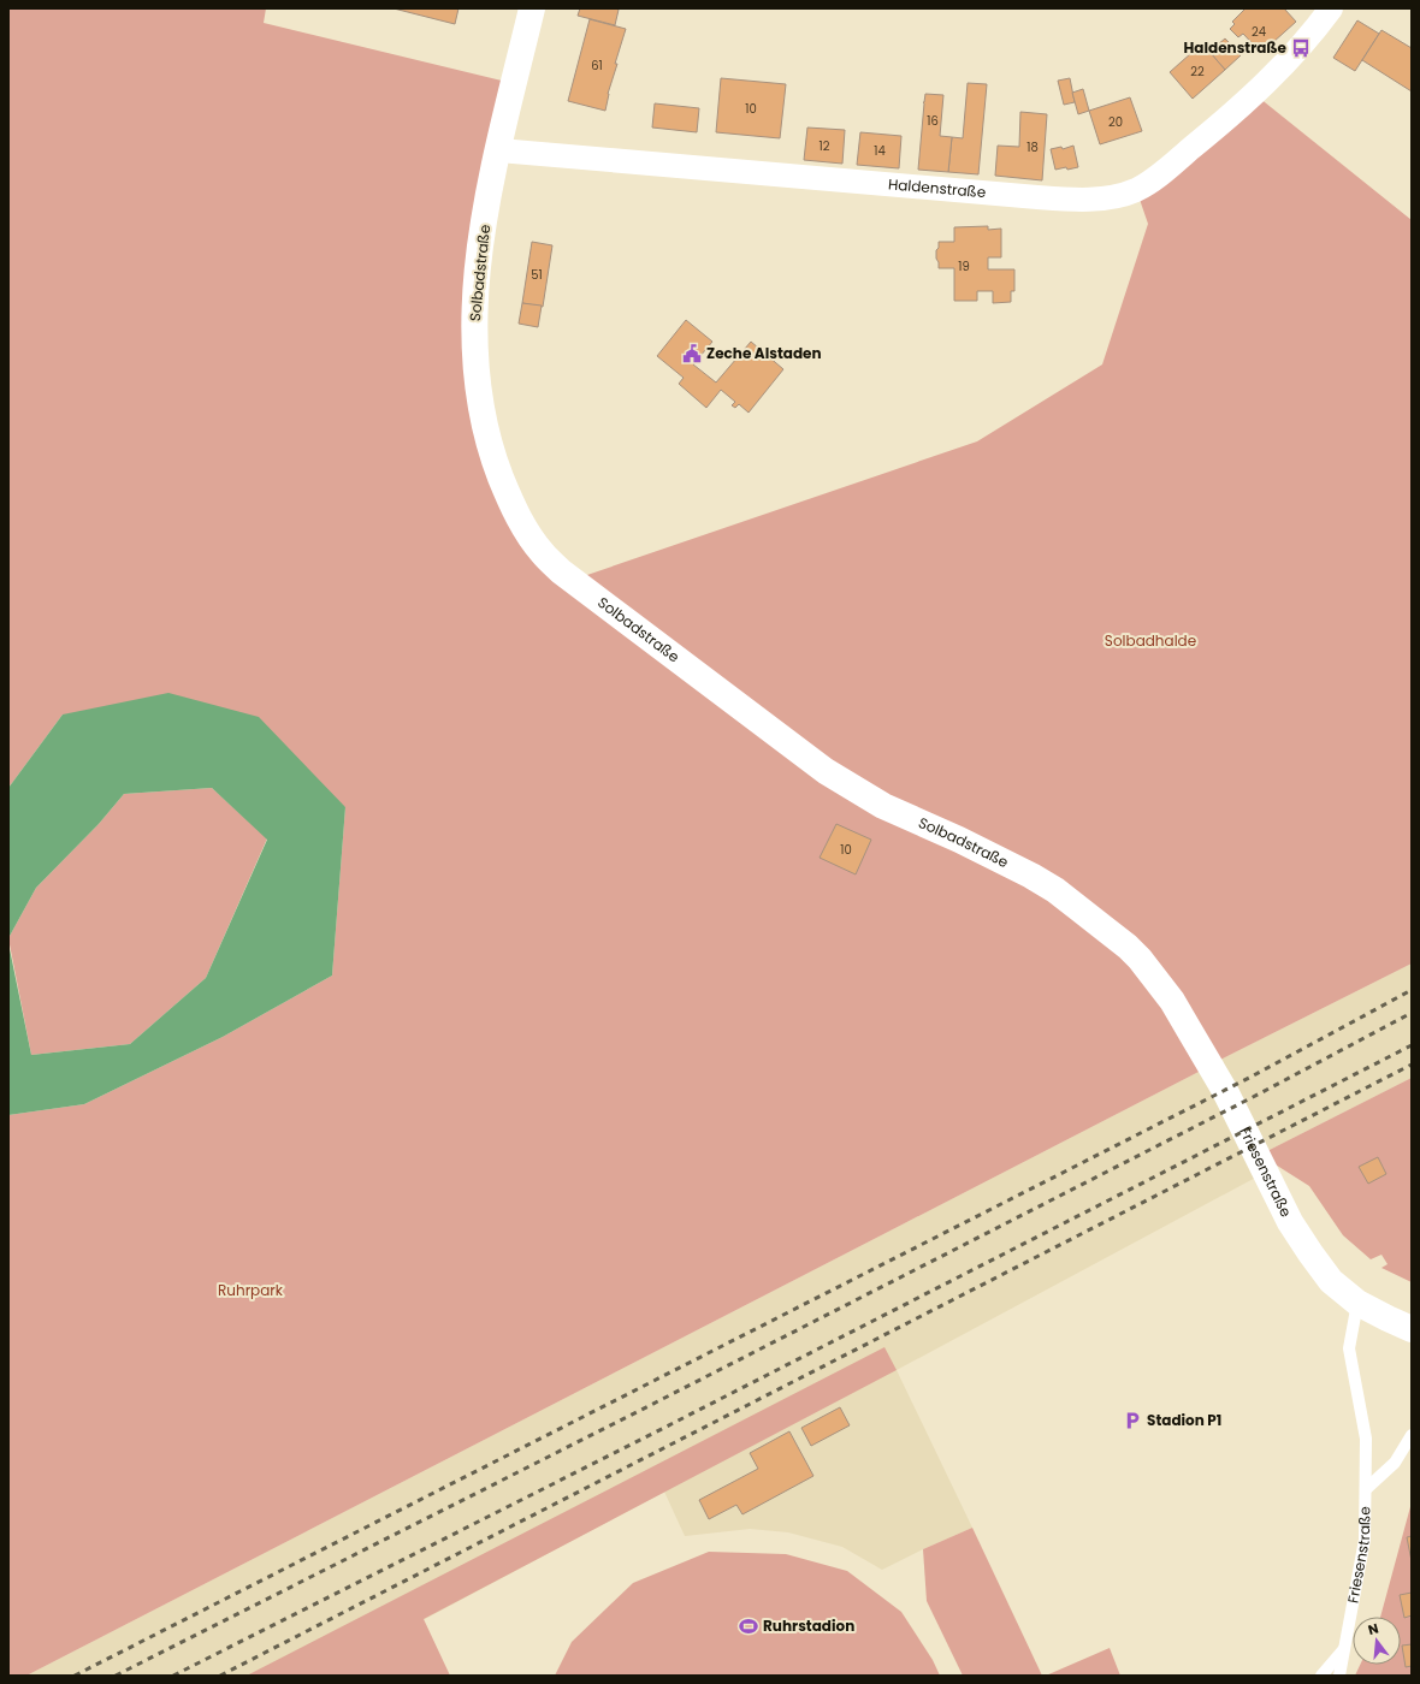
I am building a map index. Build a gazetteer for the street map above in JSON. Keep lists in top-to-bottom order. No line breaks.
{"streets":{"street":["Haldenstraße","Solbadstraße","Friesenstraße"]},"crossings":[["Haldenstraße","Solbadstraße"],["Solbadstraße","Friesenstraße"]],"parks":["Solbadhalde","Ruhrpark"],"places":{"bus stop":["Haldenstraße"],"public building":["Zeche Alstaden"],"parking":["Stadion P1"],"sports":["Ruhrstadion"]},"house_numbers":["24","61","22","10","16","20","12","18","14","19","51","10"],"north":"top"}
